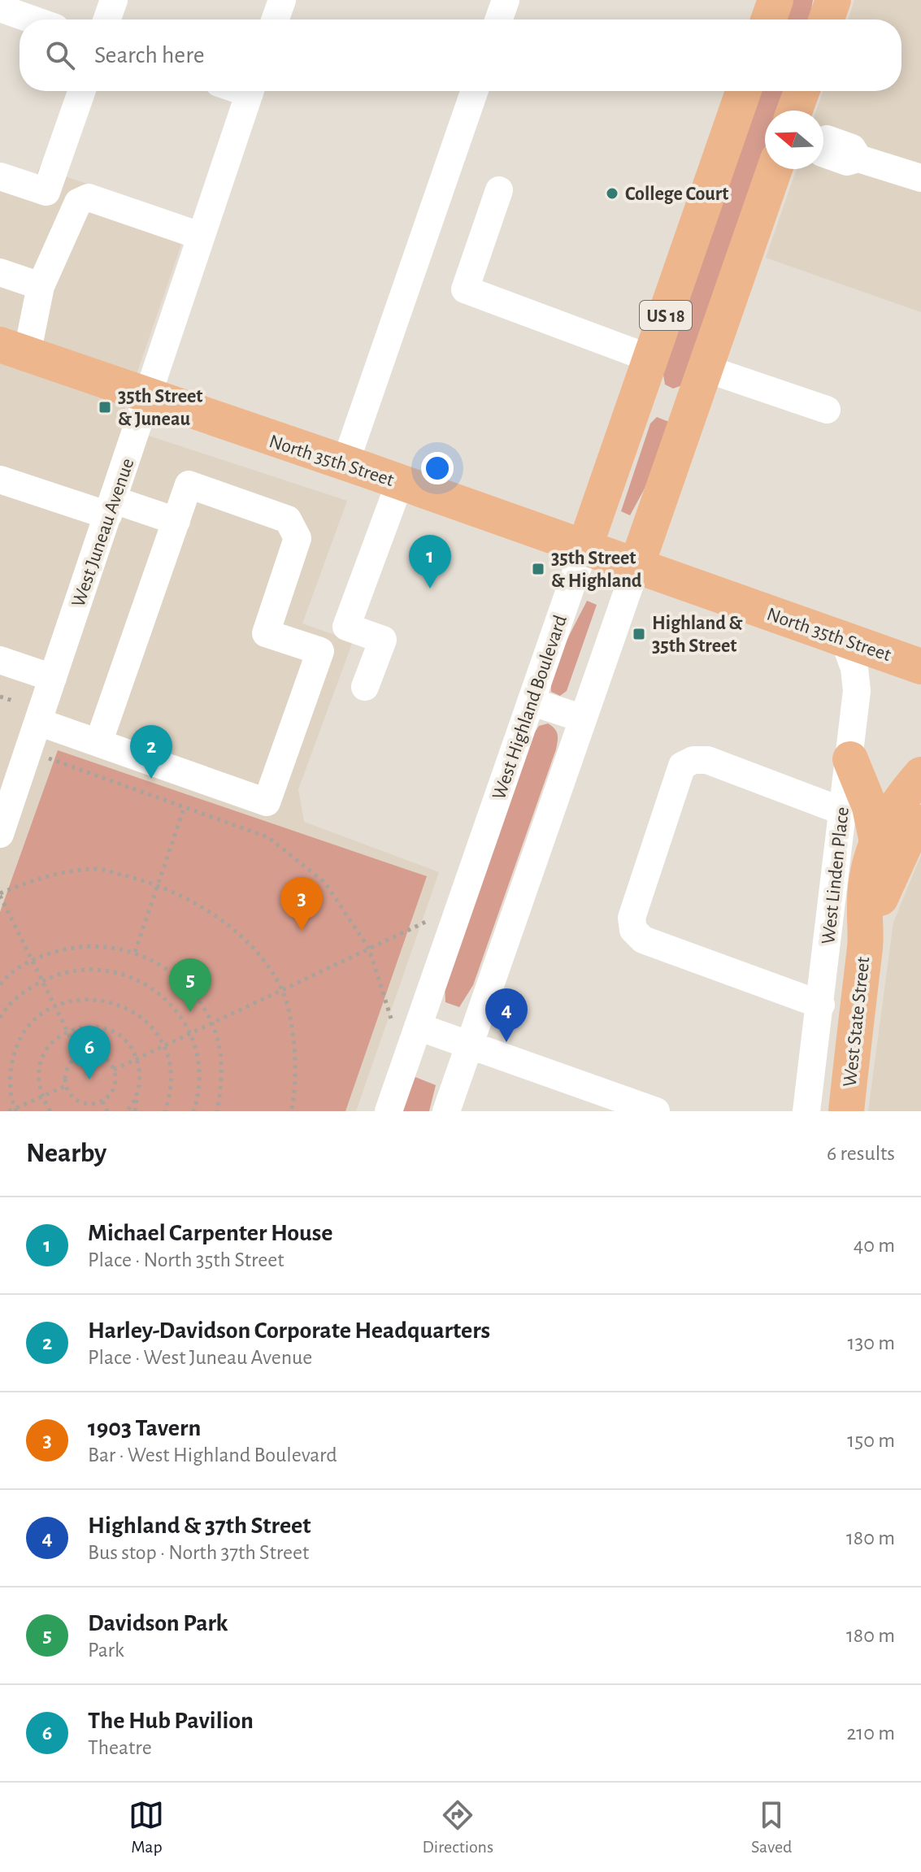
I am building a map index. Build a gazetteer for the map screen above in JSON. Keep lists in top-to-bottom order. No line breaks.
{"streets":{"main road":["US 18","North 35th Street","West Highland Boulevard","West State Street"],"street":["West Juneau Avenue","West Linden Place"]},"crossings":[["US 18","North 35th Street"],["North 35th Street","West Juneau Avenue"],["North 35th Street","West Highland Boulevard"],["North 35th Street","West Linden Place"]],"places":{"other":["College Court"],"transit":["35th Street & Juneau","35th Street & Highland","Highland & 35th Street"]},"north":"left","page":{"search":"Search here","pins":["1","2","3","5","4","6"],"heading":["Nearby","6 results"],"list":[{"mark":"1","name":"Michael Carpenter House","note":"Place · North 35th Street","value":"40 m"},{"mark":"2","name":"Harley-Davidson Corporate Headquarters","note":"Place · West Juneau Avenue","value":"130 m"},{"mark":"3","name":"1903 Tavern","note":"Bar · West Highland Boulevard","value":"150 m"},{"mark":"4","name":"Highland & 37th Street","note":"Bus stop · North 37th Street","value":"180 m"},{"mark":"5","name":"Davidson Park","note":"Park","value":"180 m"},{"mark":"6","name":"The Hub Pavilion","note":"Theatre","value":"210 m"}],"nav":["Map","Directions","Saved"]}}
